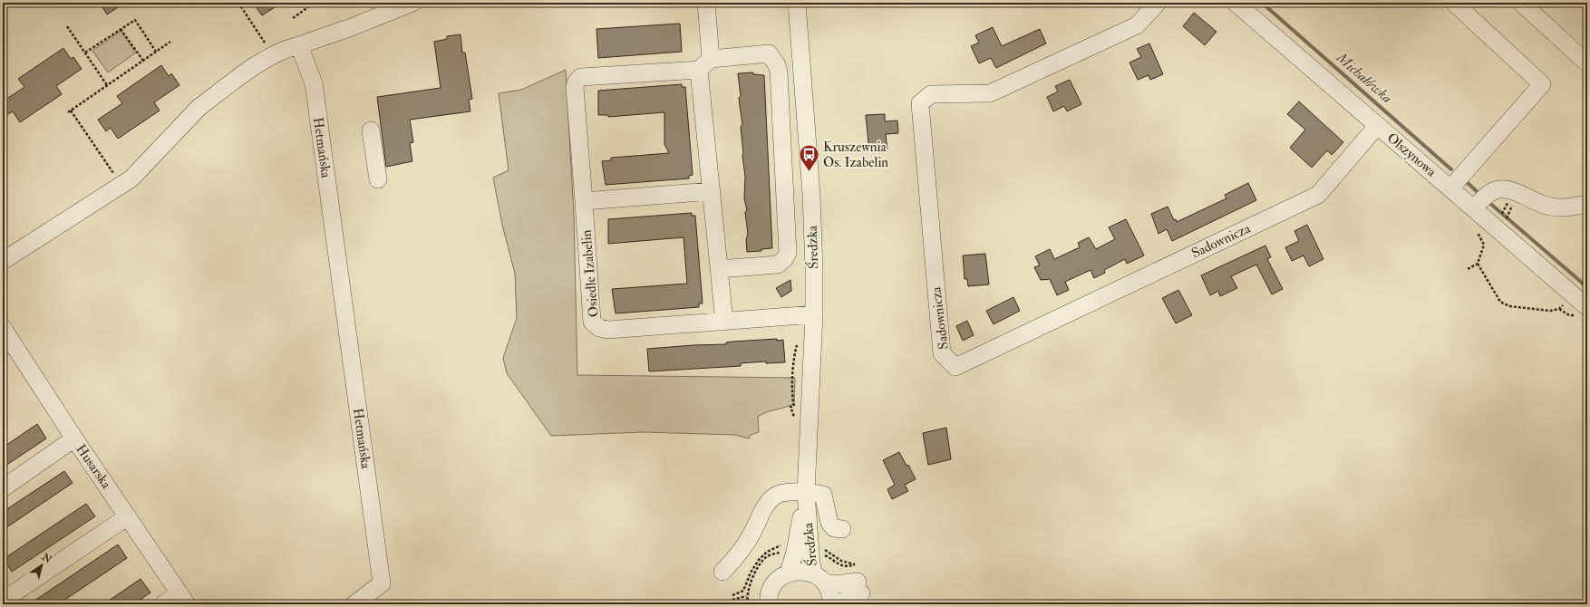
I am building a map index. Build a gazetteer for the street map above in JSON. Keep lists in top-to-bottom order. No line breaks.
{"streets":{"street":["Hetmańska","Olszynowa","Sadownicza","Średzka","Osiedle Izabelin","Husarska"]},"crossings":[["Olszynowa","Sadownicza"],["Średzka","Osiedle Izabelin"]],"water":["Michałówka"],"places":{"bus stop":["Kruszewnia Os. Izabelin"]},"north":"top right"}
